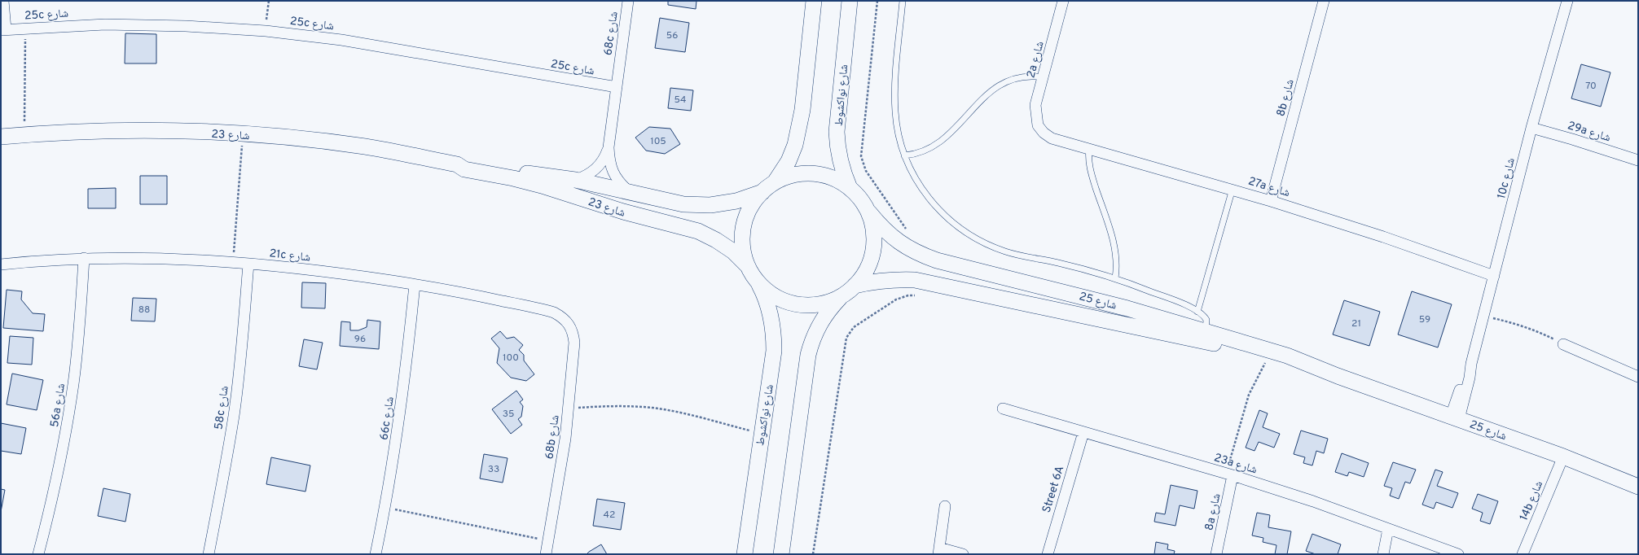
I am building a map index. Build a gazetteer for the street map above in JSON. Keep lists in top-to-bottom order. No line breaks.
{"streets":{"street":["25c شارع","68c شارع","2a شارع","شارع نواكشوط","8b شارع","29a شارع","شارع 23","10c شارع","27a شارع","21c شارع","شارع 25","56a شارع","58c شارع","66c شارع","68b شارع","23a شارع","Street 6A","14b شارع","8a شارع"]},"crossings":[["25c شارع","68c شارع"],["68c شارع","شارع 23"],["2a شارع","27a شارع"],["8b شارع","27a شارع"],["29a شارع","10c شارع"],["10c شارع","27a شارع"],["10c شارع","شارع 25"],["21c شارع","56a شارع"],["21c شارع","58c شارع"],["21c شارع","66c شارع"],["21c شارع","68b شارع"],["شارع 25","14b شارع"],["23a شارع","Street 6A"],["23a شارع","8a شارع"]],"house_numbers":["56","70","54","105","88","59","21","96","100","35","33","42"]}
